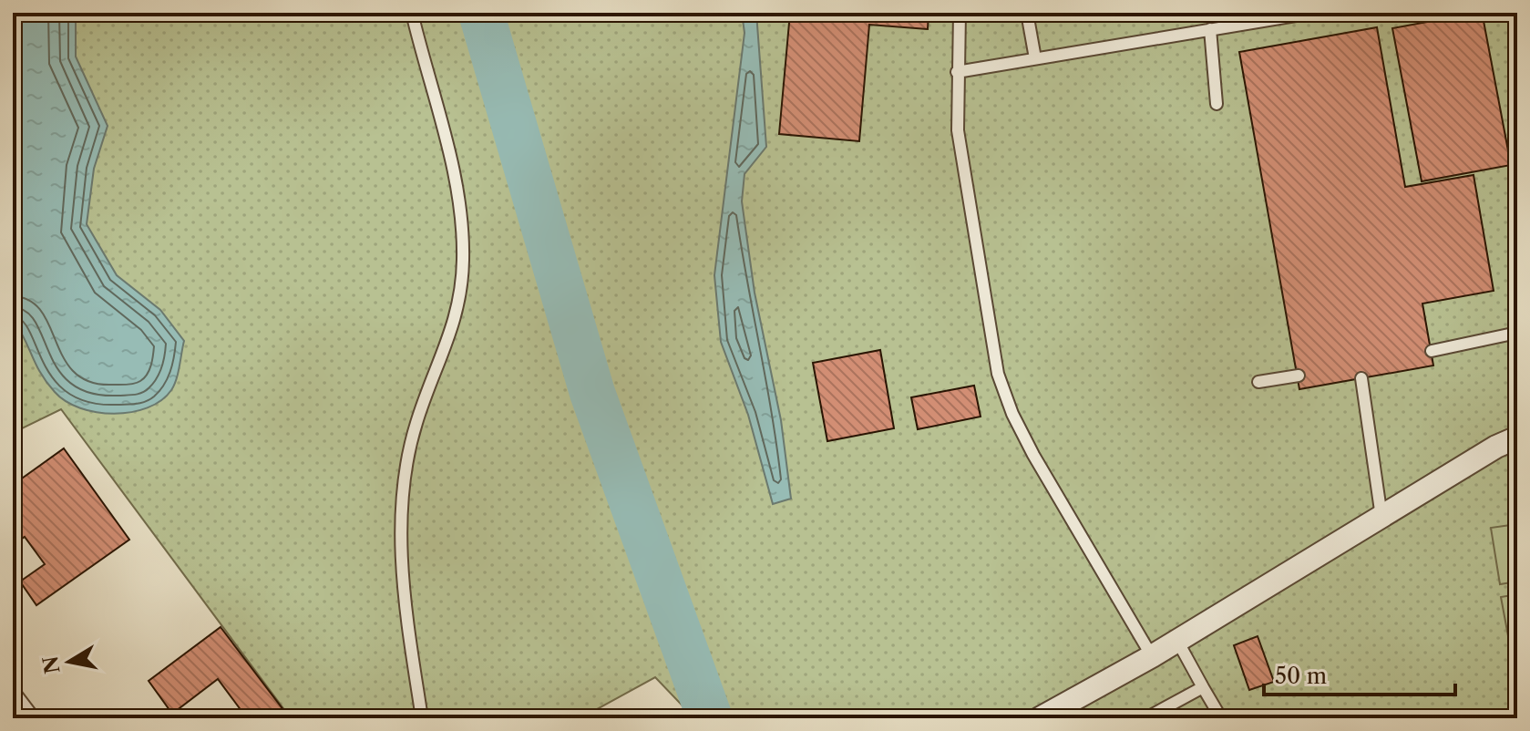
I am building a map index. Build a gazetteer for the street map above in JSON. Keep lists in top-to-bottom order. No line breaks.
{"scale_bar":"50 m","north":"left"}
